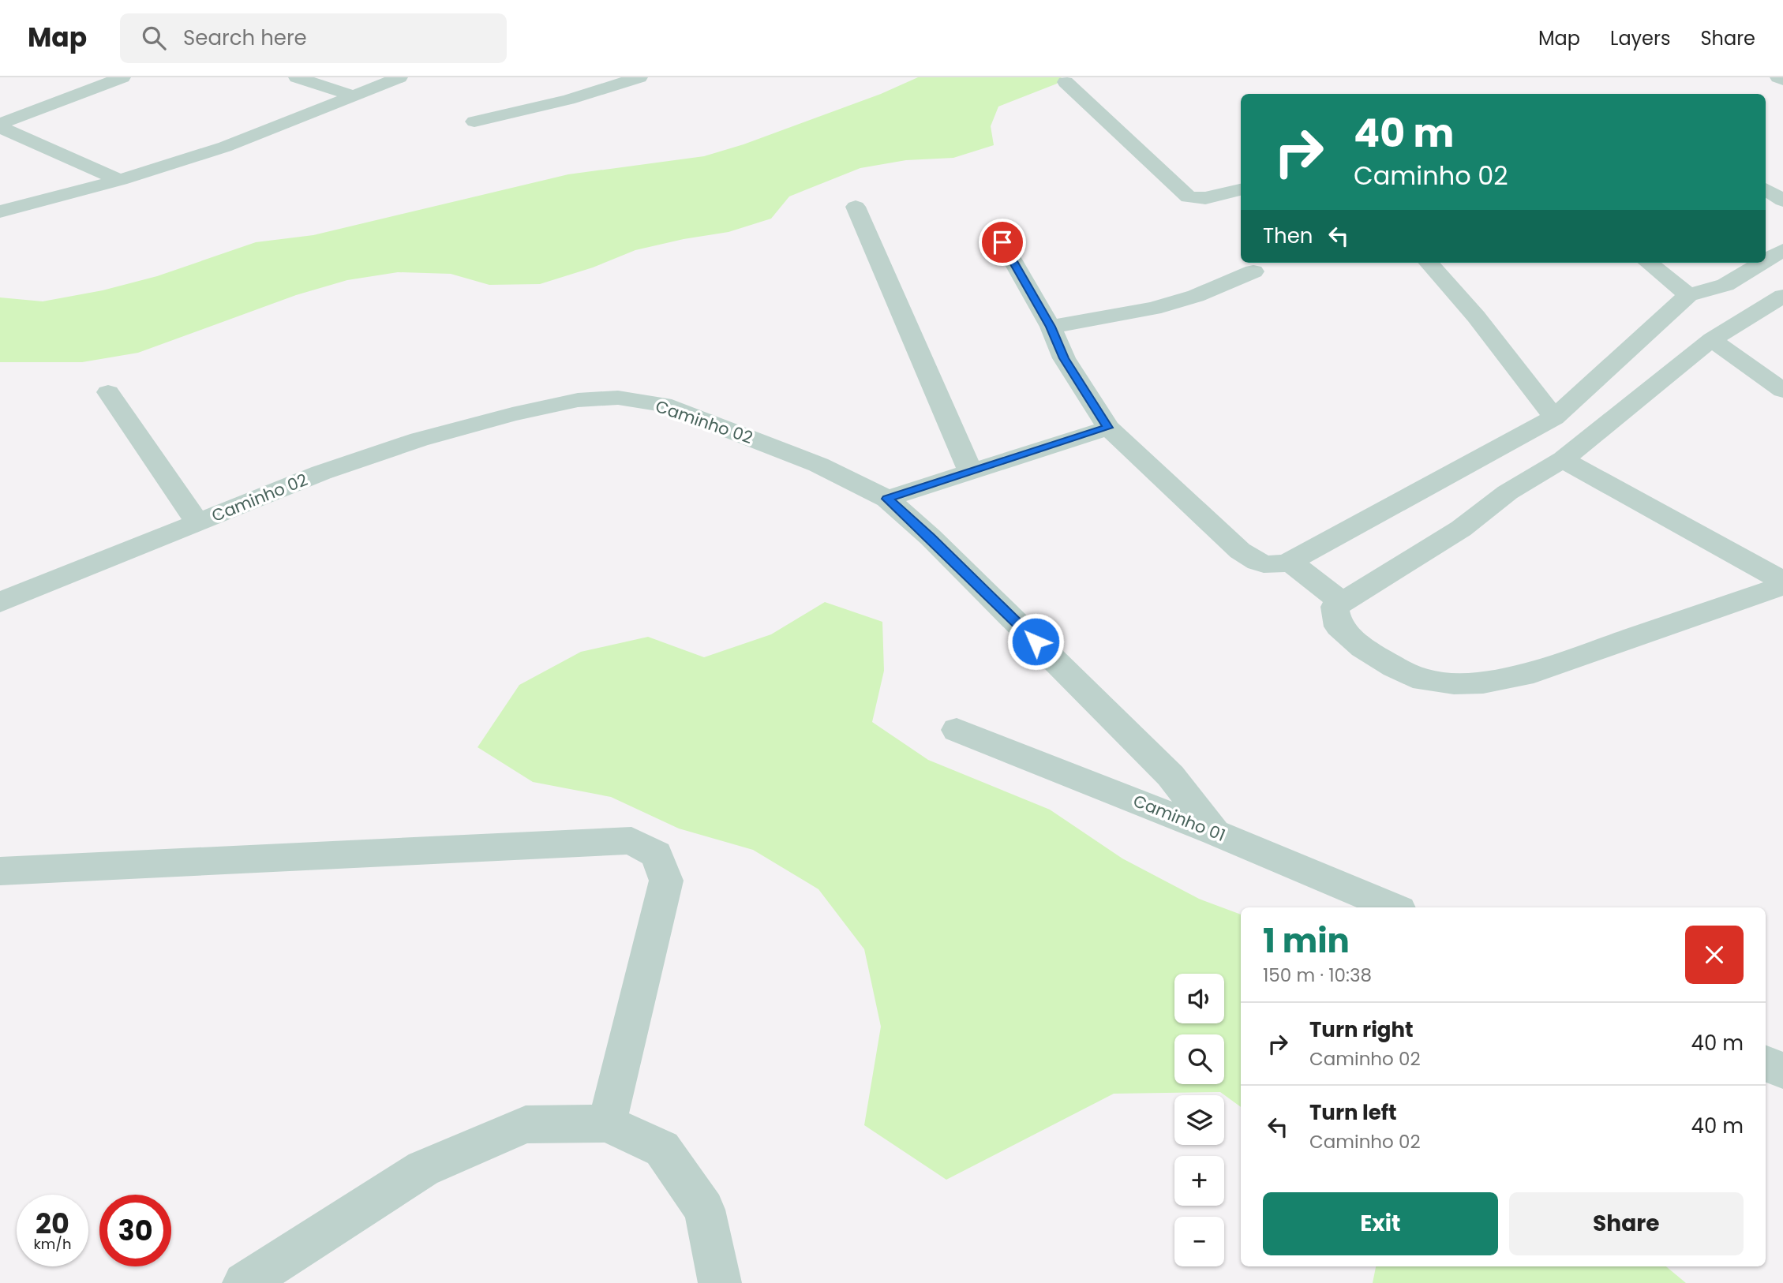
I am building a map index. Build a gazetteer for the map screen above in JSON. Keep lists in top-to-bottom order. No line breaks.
{"streets":{"street":["Caminho 02","Caminho 01"]},"crossings":[["Caminho 02","Caminho 01"]],"page":{"header":"Map","search":"Search here","nav":["Map","Layers","Share"],"turn":["40 m","Caminho 02"],"then":"Then","heading":["1 min","150 m · 10:38"],"map_buttons":["+","−"],"list":[{"name":"Turn right","note":"Caminho 02","value":"40 m"},{"name":"Turn left","note":"Caminho 02","value":"40 m"}],"buttons":["Exit","Share"],"speed":"20 km/h","limit":"30"}}
